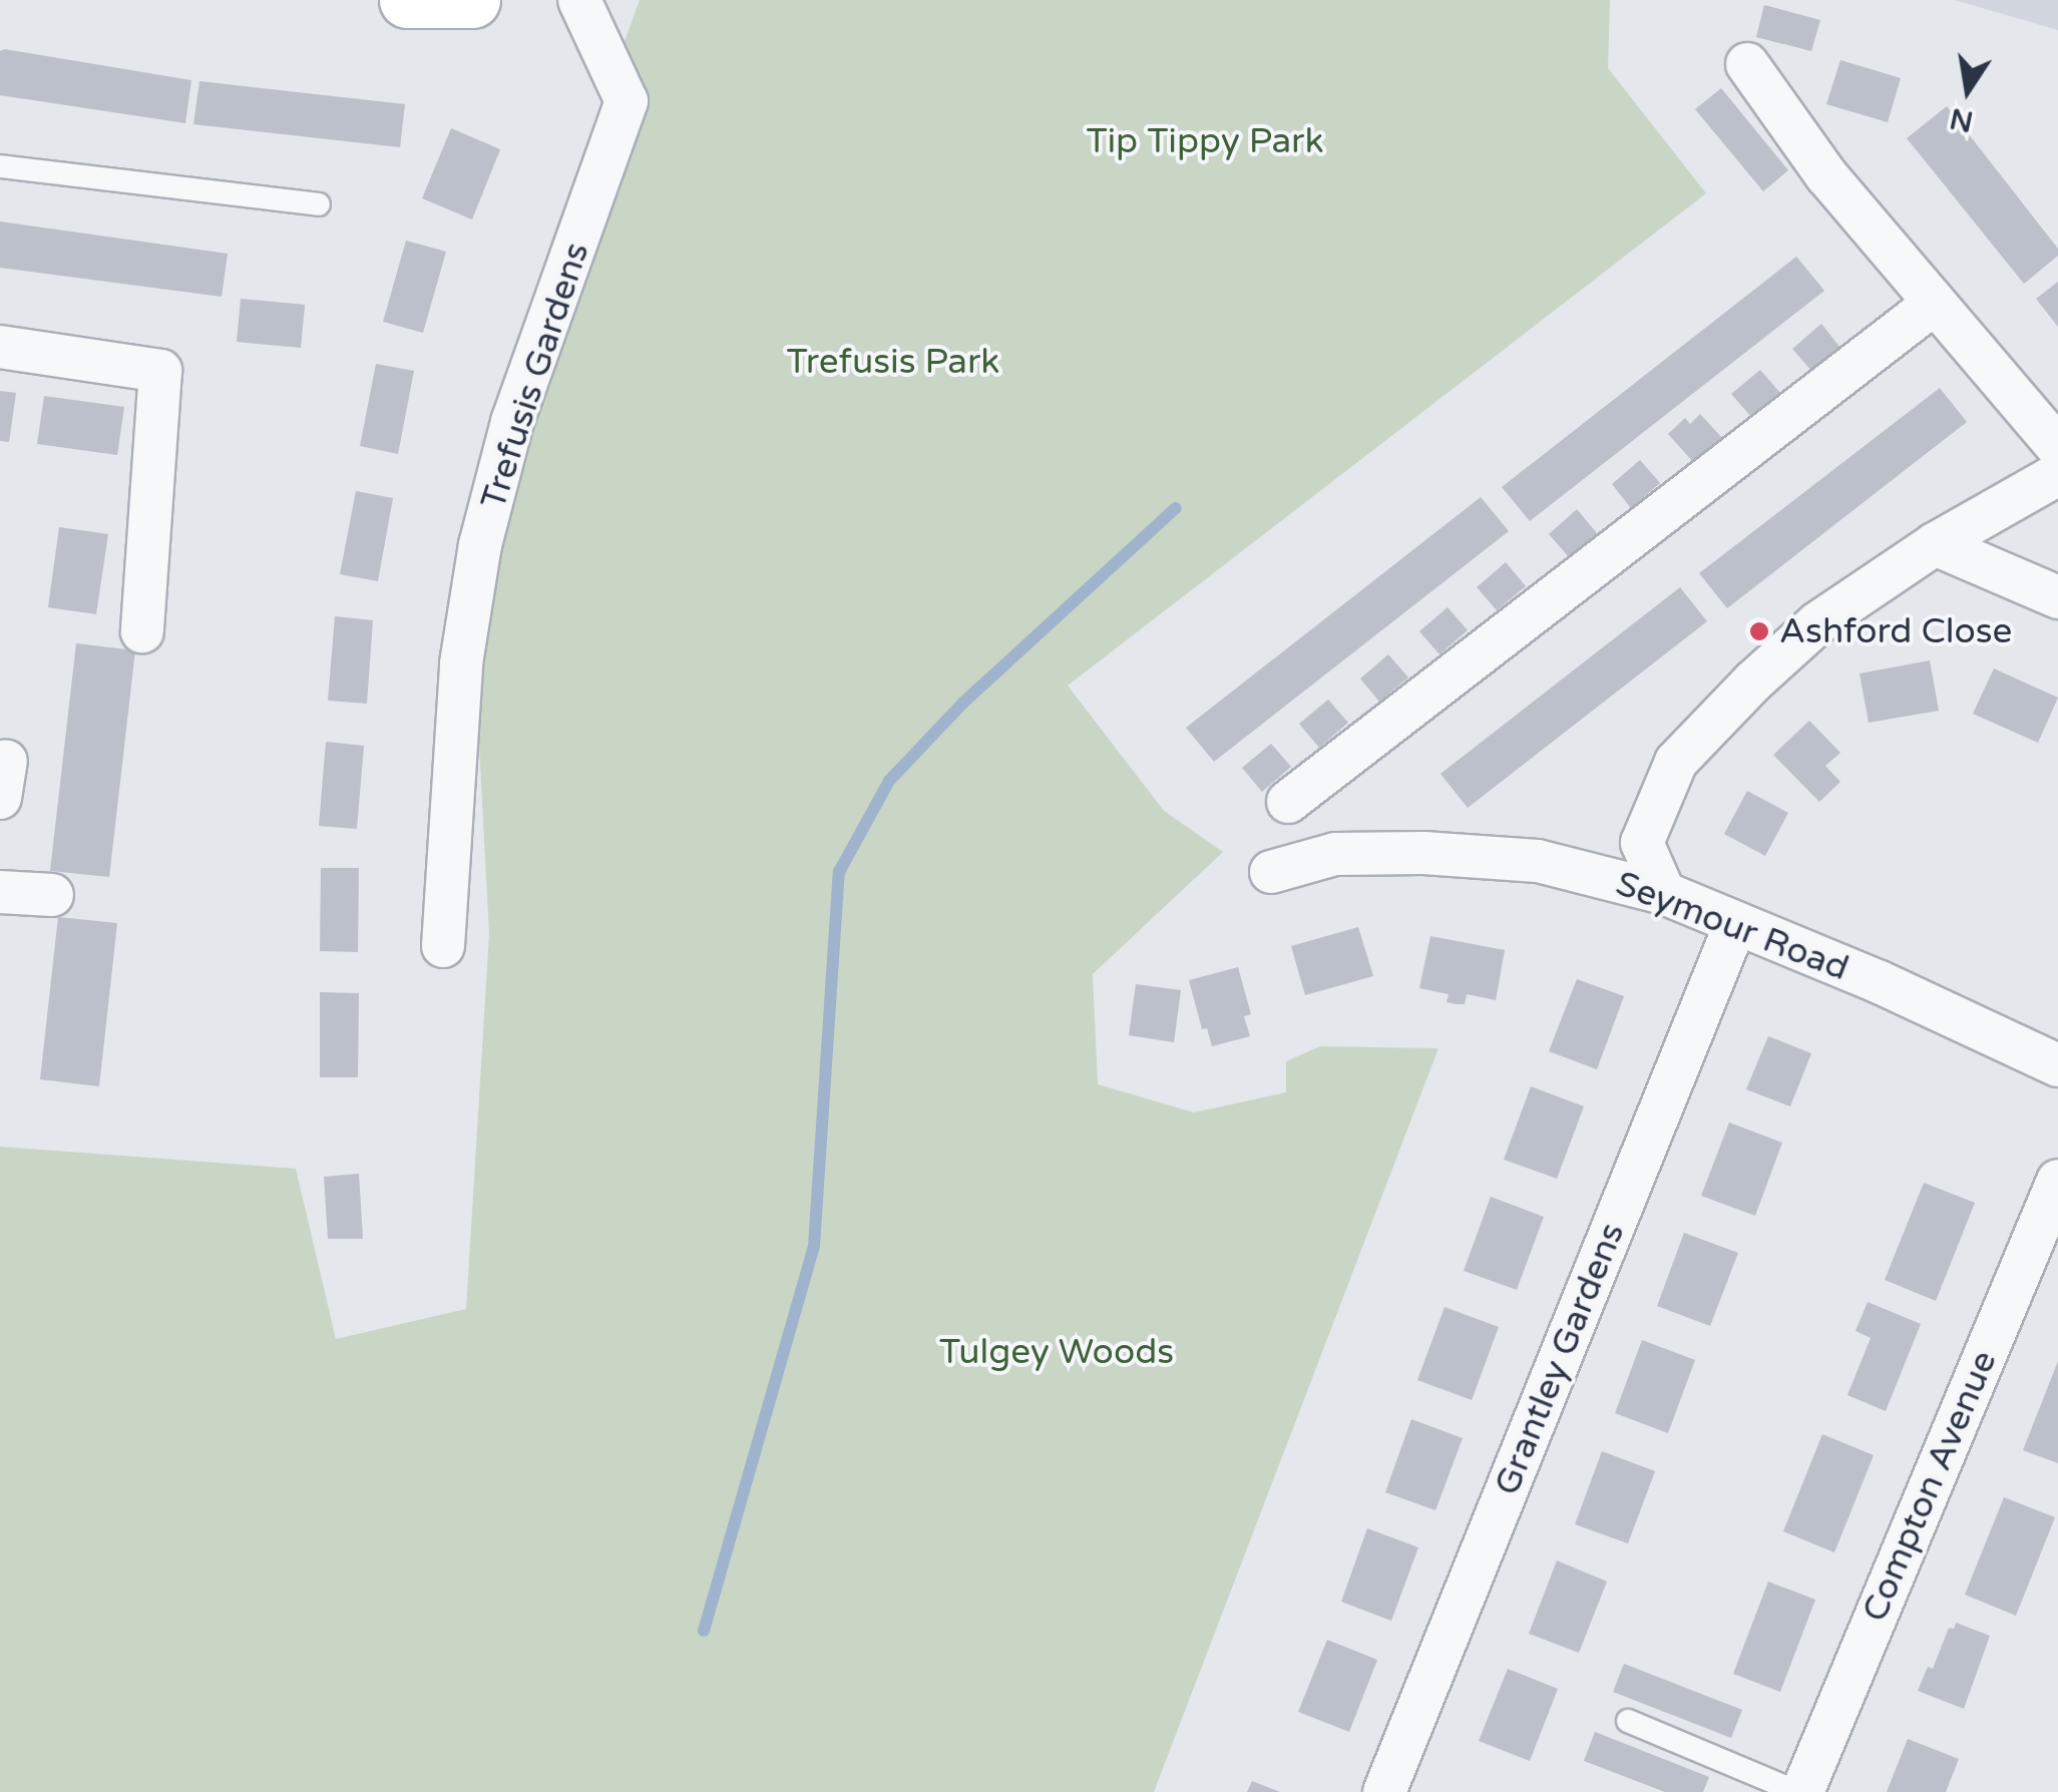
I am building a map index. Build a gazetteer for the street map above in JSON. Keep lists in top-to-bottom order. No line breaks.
{"streets":{"street":["Trefusis Gardens","Seymour Road","Grantley Gardens","Compton Avenue"]},"crossings":[["Seymour Road","Grantley Gardens"]],"parks":["Tip Tippy Park","Trefusis Park","Tulgey Woods"],"places":["Ashford Close"],"north":"bottom"}
